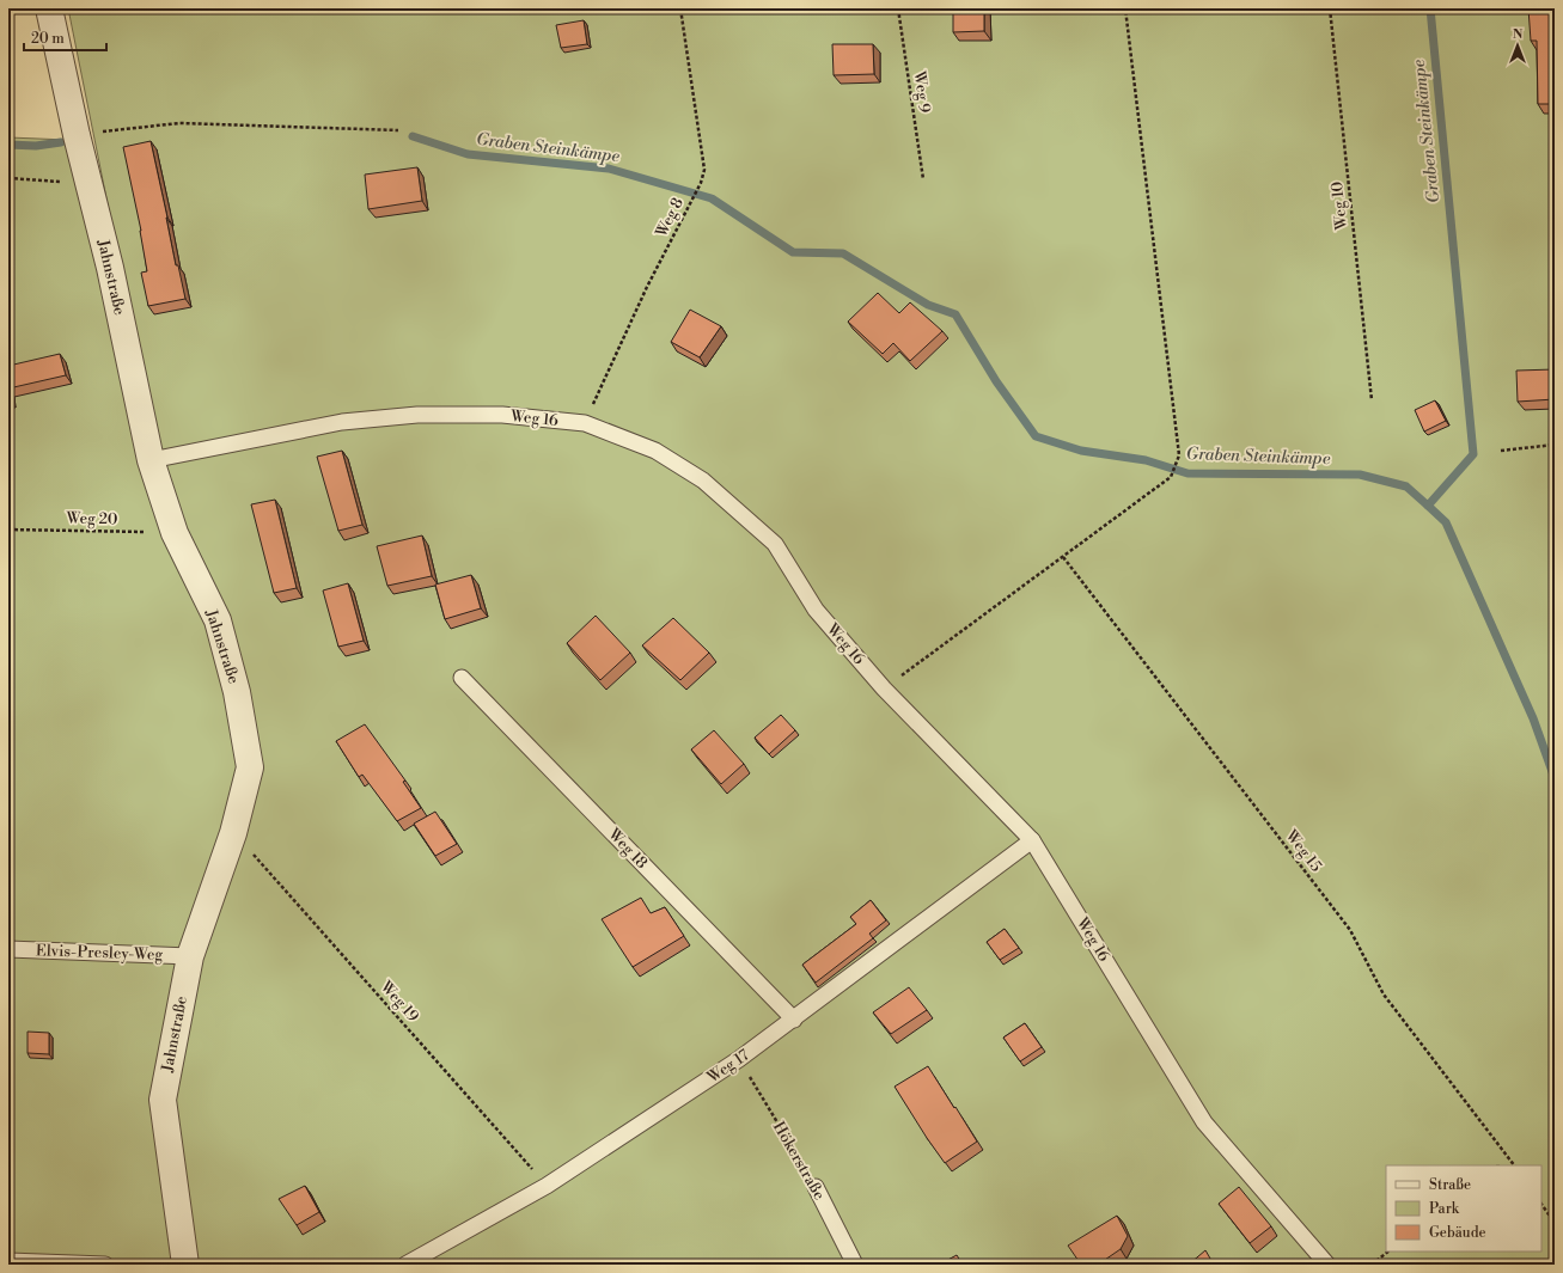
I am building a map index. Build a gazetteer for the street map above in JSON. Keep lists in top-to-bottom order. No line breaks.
{"streets":{"street":["Jahnstraße"],"lane":["Weg 16","Weg 18","Elvis-Presley-Weg","Weg 17","Hökerstraße"],"path":["Weg 9","Weg 10","Weg 8","Weg 20","Weg 15","Weg 19"]},"crossings":[["Weg 8","Weg 16"],["Jahnstraße","Weg 16"],["Jahnstraße","Weg 20"],["Jahnstraße","Elvis-Presley-Weg"],["Jahnstraße","Weg 19"],["Weg 16","Weg 17"],["Weg 18","Weg 17"],["Weg 19","Weg 17"],["Weg 17","Hökerstraße"]],"water":["Graben Steinkämpe"],"legend":["Straße","Park","Gebäude"],"scale_bar":"20 m","north":"top"}
